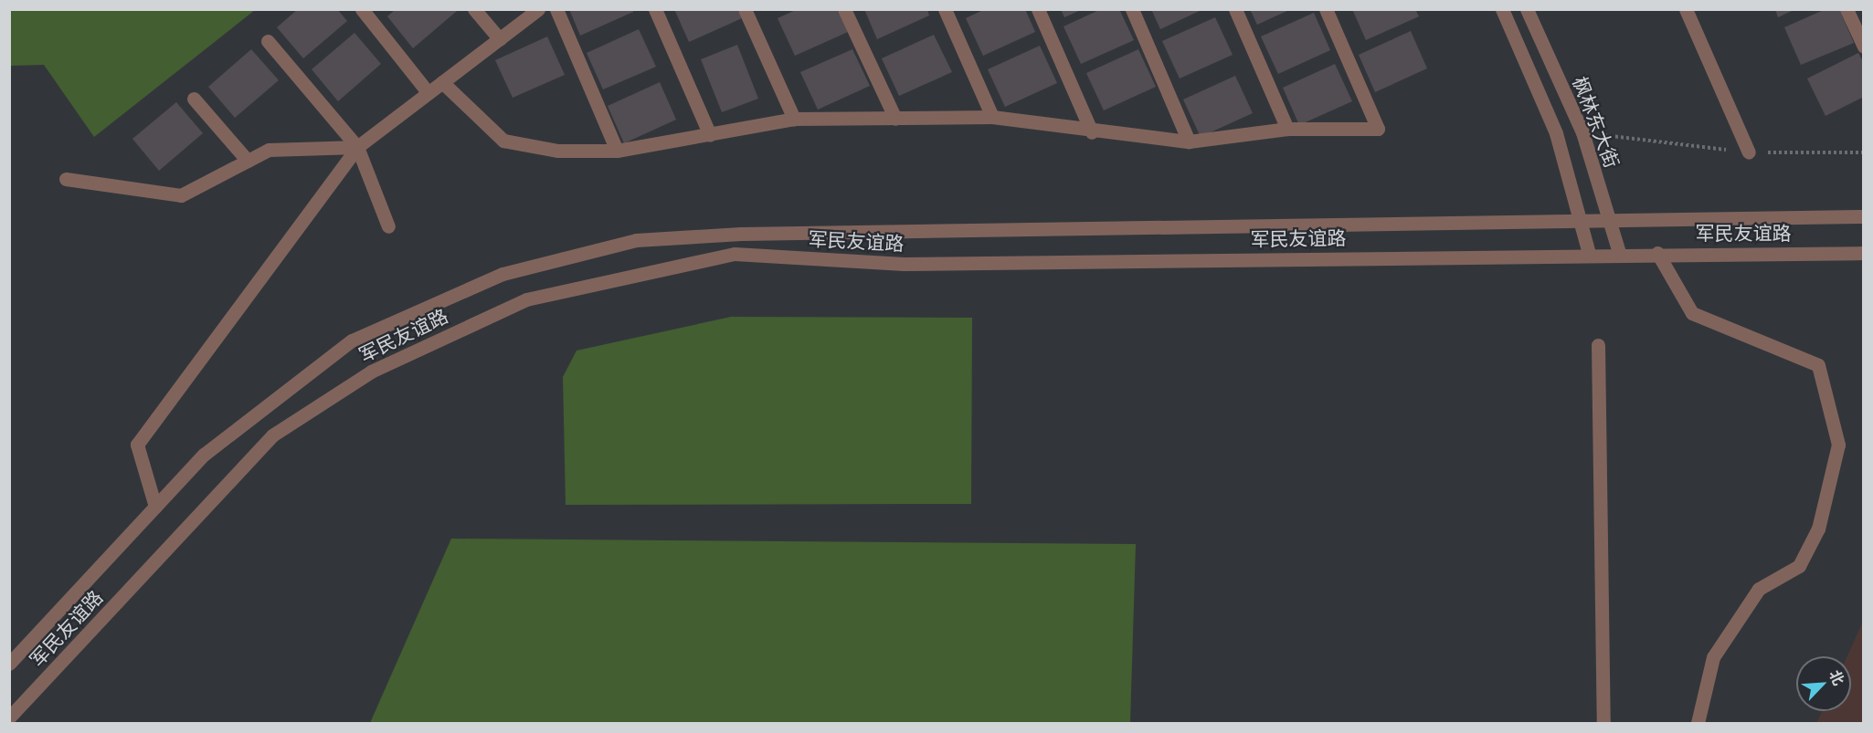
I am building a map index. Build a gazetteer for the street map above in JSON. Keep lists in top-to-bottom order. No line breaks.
{"streets":{"street":["枫林东大街","军民友谊路"]},"crossings":[["枫林东大街","军民友谊路"]],"north":"top right"}
